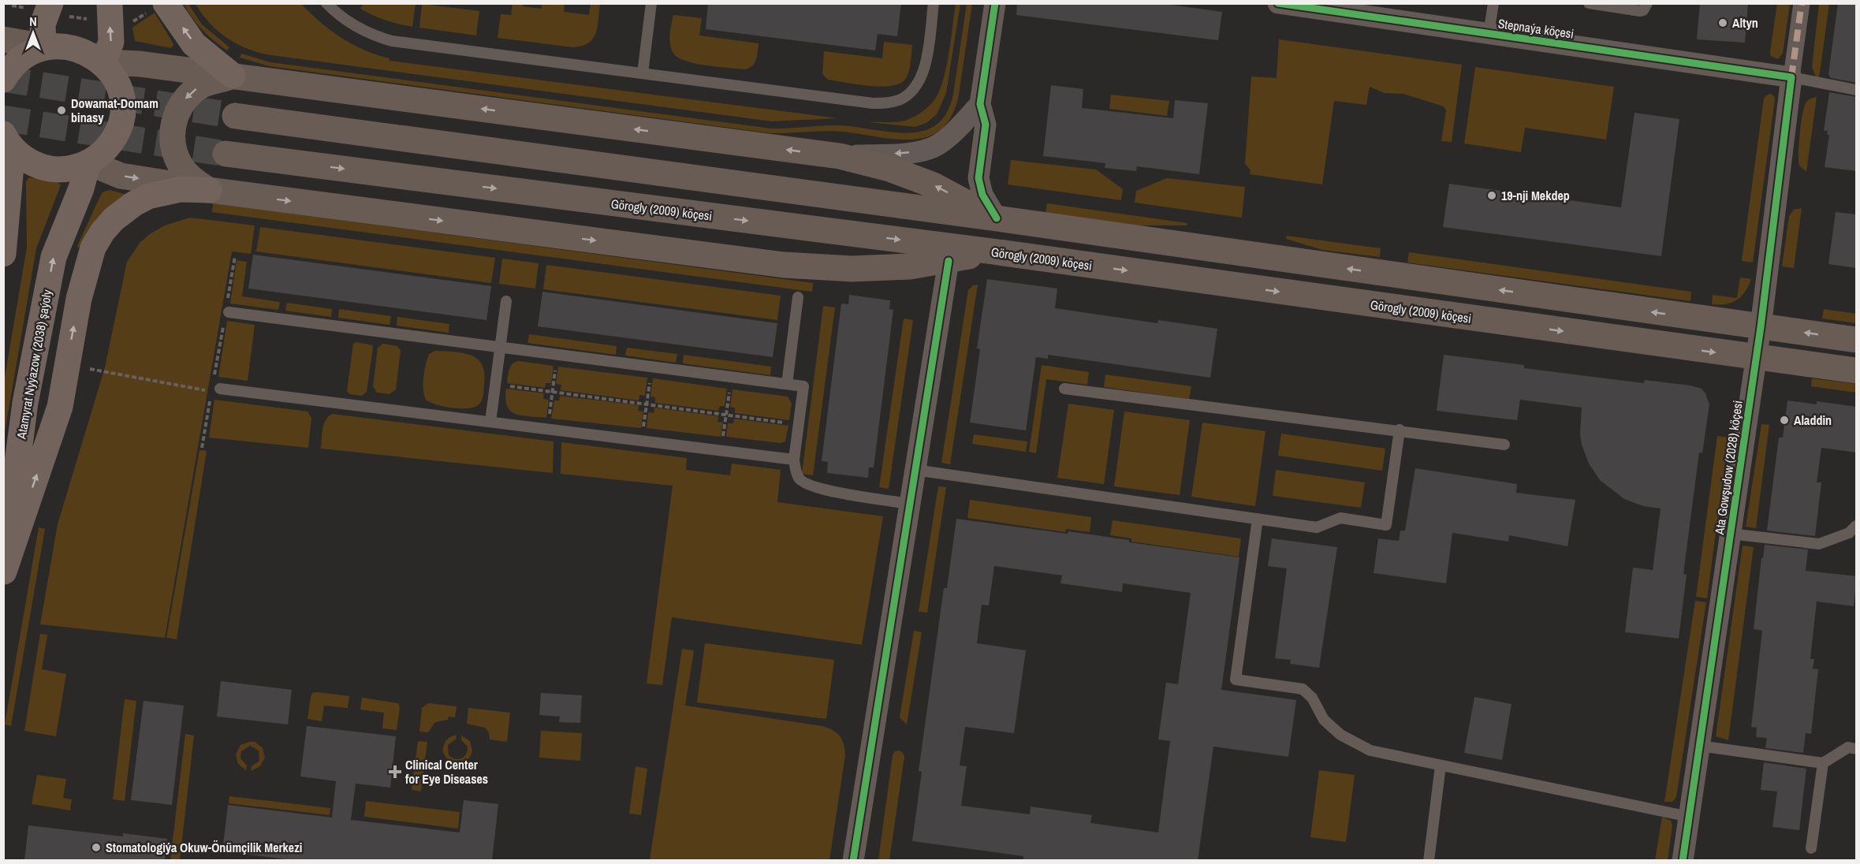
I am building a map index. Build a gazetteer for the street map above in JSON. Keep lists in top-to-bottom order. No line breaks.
{"streets":{"main road":["Görogly (2009) köçesi","Atamyrat Nyýazow (2038) şaýoly"],"street":["Stepnaýa köçesi","Ata Gowşudow (2028) köçesi"]},"crossings":[["Stepnaýa köçesi","Ata Gowşudow (2028) köçesi"],["Görogly (2009) köçesi","Ata Gowşudow (2028) köçesi"]],"one_way":["Atamyrat Nyýazow (2038) şaýoly"],"places":{"other":["Altyn","Dowamat-Domam binasy","19-nji Mekdep","Aladdin","Stomatologiýa Okuw-Önümçilik Merkezi"],"health":["Clinical Center for Eye Diseases"]},"north":"top"}
